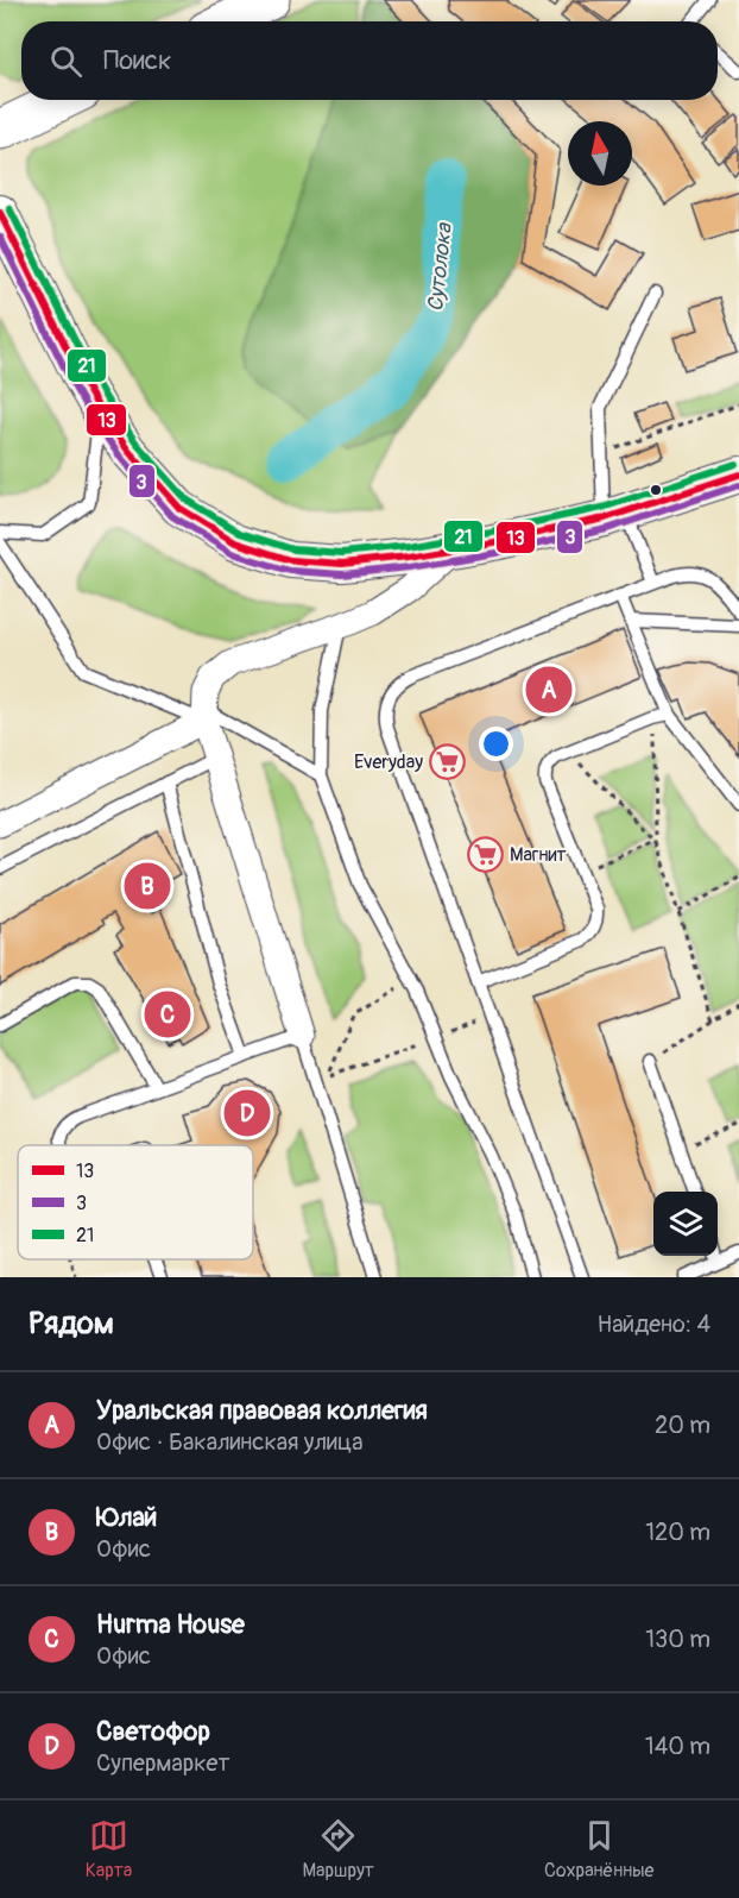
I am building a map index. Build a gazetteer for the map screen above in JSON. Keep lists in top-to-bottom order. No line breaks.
{"water":["Сутолока"],"places":{"supermarket":["Everyday","Магнит"]},"lines":["transit line 21","transit line 13","transit line 3"],"legend":["13","3","21"],"north":"top","page":{"search":"Поиск","pins":["A","B","C","D"],"heading":["Рядом","Найдено: 4"],"list":[{"mark":"A","name":"Уральская правовая коллегия","note":"Офис · Бакалинская улица","value":"20 m"},{"mark":"B","name":"Юлай","note":"Офис","value":"120 m"},{"mark":"C","name":"Hurma House","note":"Офис","value":"130 m"},{"mark":"D","name":"Светофор","note":"Супермаркет","value":"140 m"}],"nav":["Карта","Маршрут","Сохранённые"]}}
